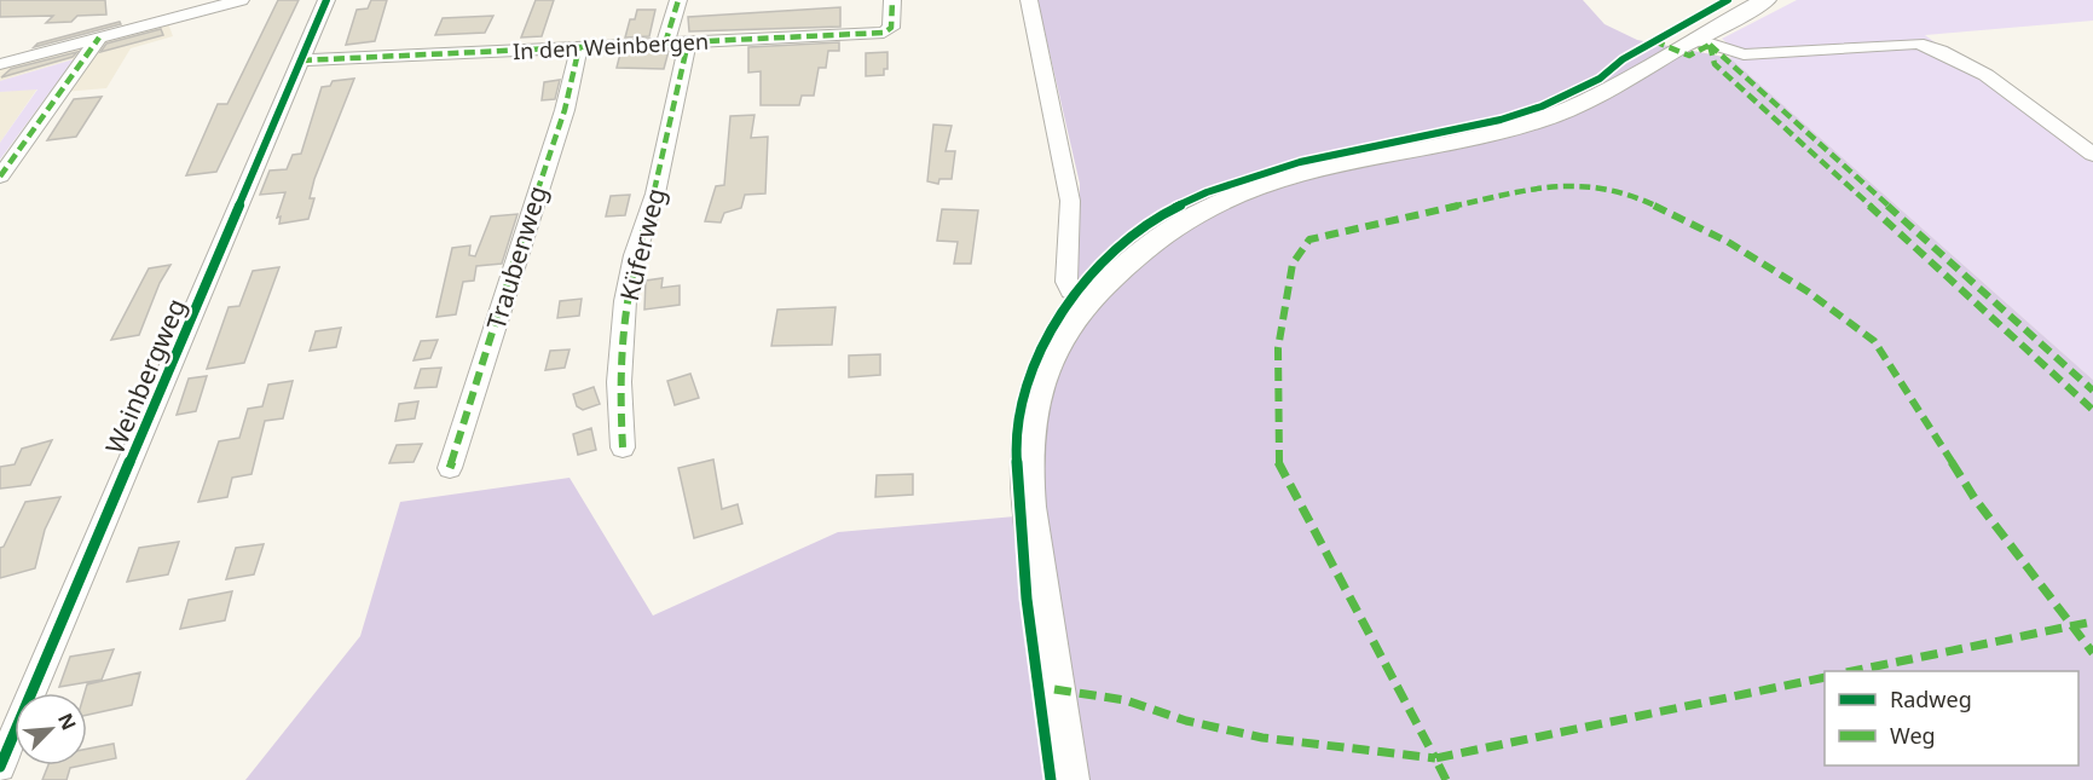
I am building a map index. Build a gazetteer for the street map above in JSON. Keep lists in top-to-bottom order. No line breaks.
{"streets":{"street":["In den Weinbergen","Küferweg","Traubenweg","Weinbergweg"]},"crossings":[["In den Weinbergen","Küferweg"],["In den Weinbergen","Traubenweg"],["In den Weinbergen","Weinbergweg"]],"legend":["Radweg","Weg"],"north":"top right"}
